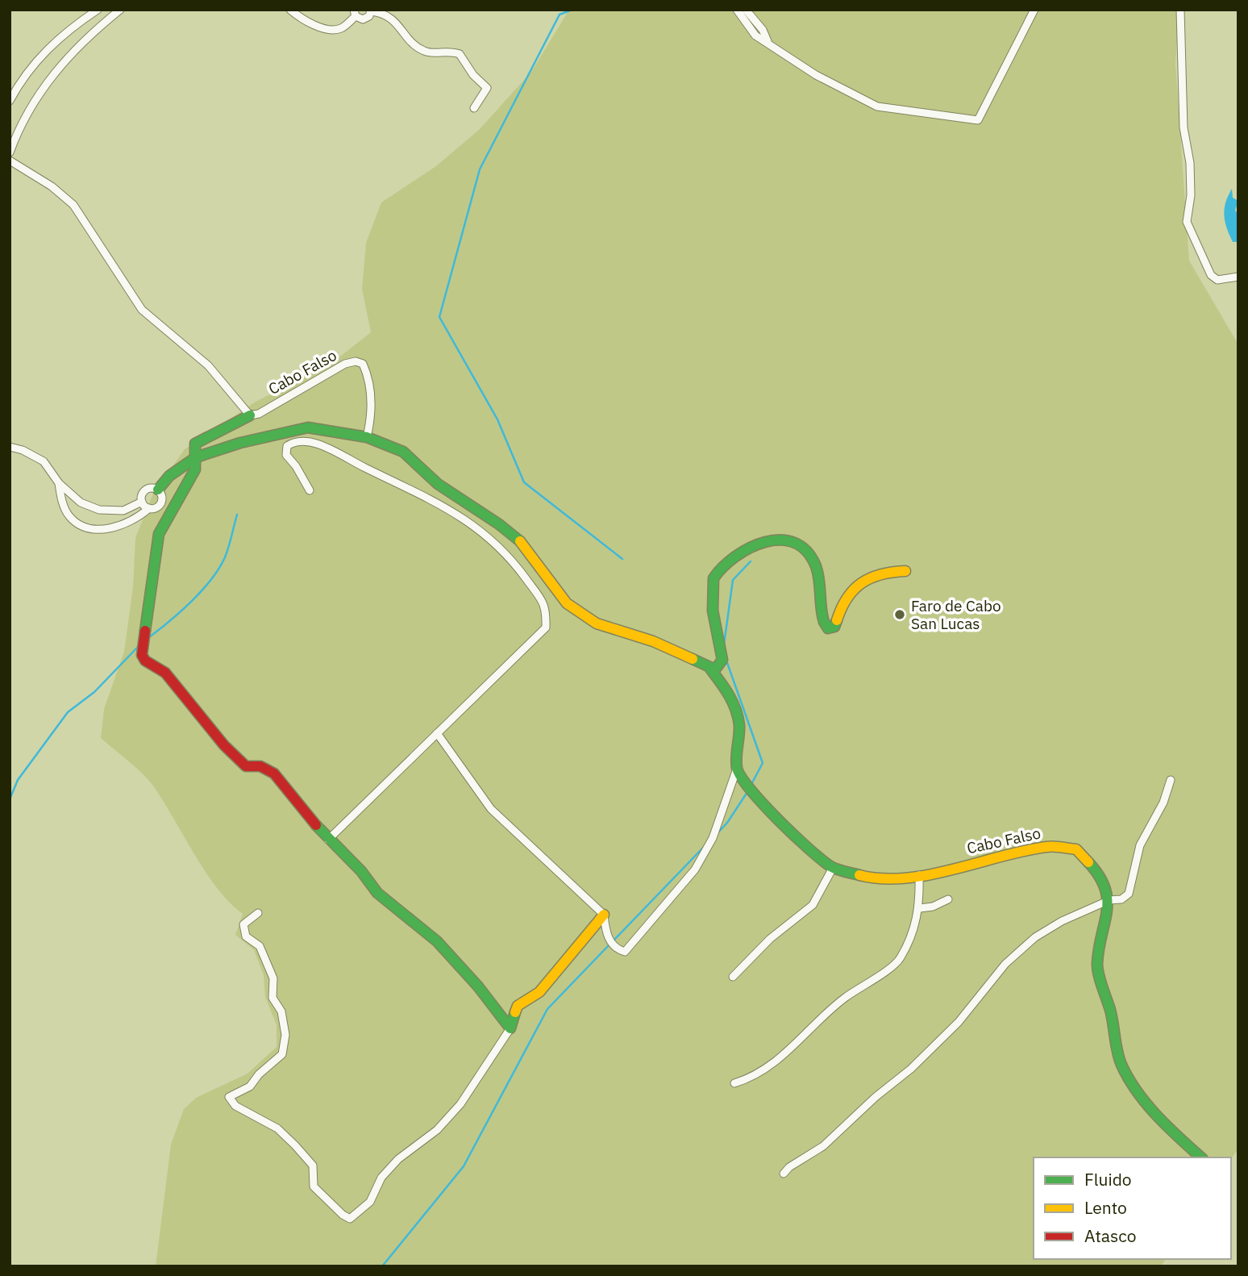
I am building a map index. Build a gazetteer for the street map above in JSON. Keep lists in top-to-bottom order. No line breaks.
{"streets":{"street":["Cabo Falso"]},"places":["Faro de Cabo San Lucas"],"legend":["Fluido","Lento","Atasco"]}
